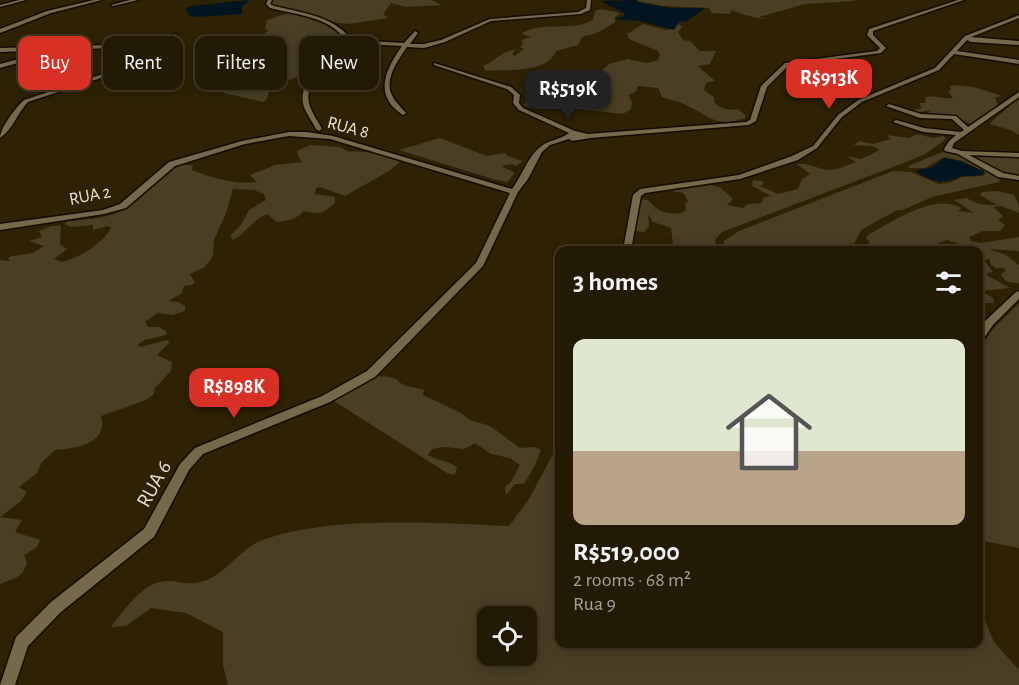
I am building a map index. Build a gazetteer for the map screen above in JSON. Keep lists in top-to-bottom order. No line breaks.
{"streets":{"street":["RUA 8","RUA 2","RUA 6"]},"crossings":[["RUA 8","RUA 2"],["RUA 8","RUA 6"]],"page":{"chip":["Buy","Rent","Filters","New"],"price":["R$913K","R$519K","R$898K"],"heading":"3 homes","list":[{"name":"R$519,000","note":"2 rooms · 68 m² · Rua 9"}]}}
